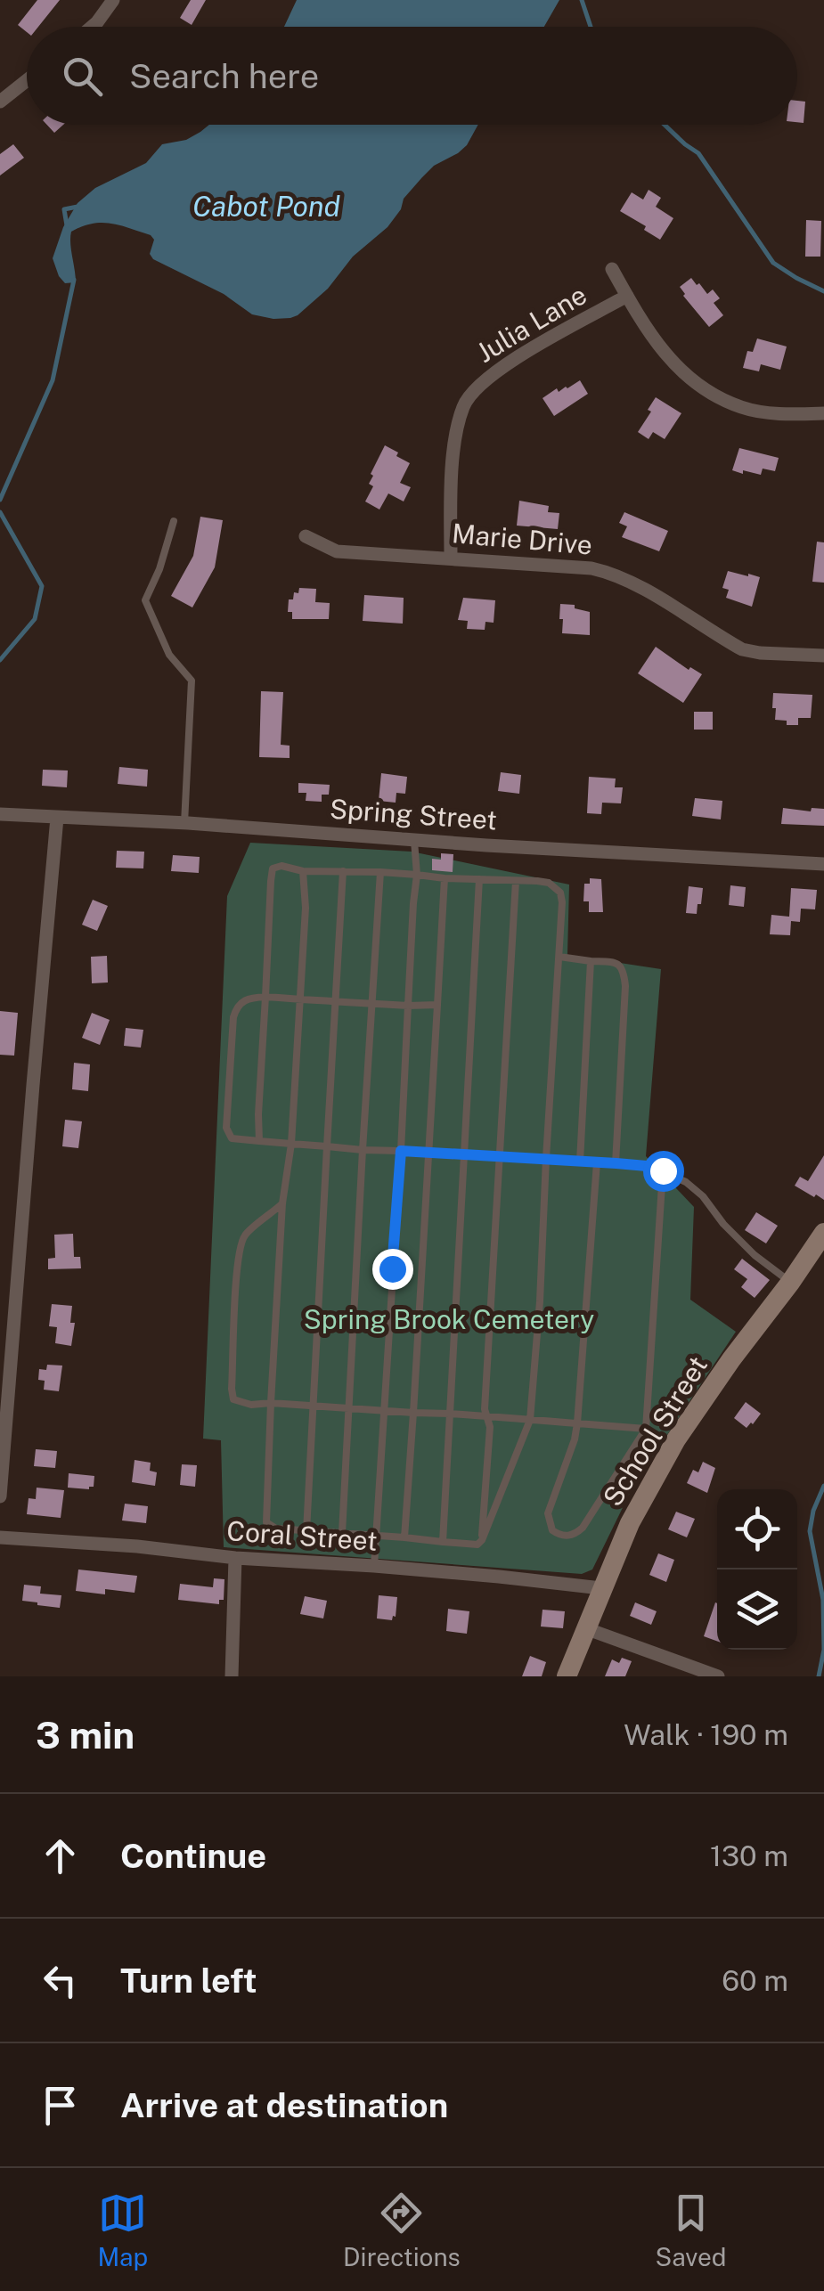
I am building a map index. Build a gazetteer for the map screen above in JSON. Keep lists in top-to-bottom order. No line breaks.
{"streets":{"main road":["School Street"],"street":["Julia Lane","Marie Drive","Spring Street","Coral Street"]},"crossings":[["Julia Lane","Marie Drive"],["School Street","Coral Street"]],"water":["Cabot Pond"],"parks":["Spring Brook Cemetery"],"page":{"search":"Search here","heading":["3 min","Walk · 190 m"],"list":[["Continue","130 m"],["Turn left","60 m"],"Arrive at destination"],"nav":["Map","Directions","Saved"]}}
